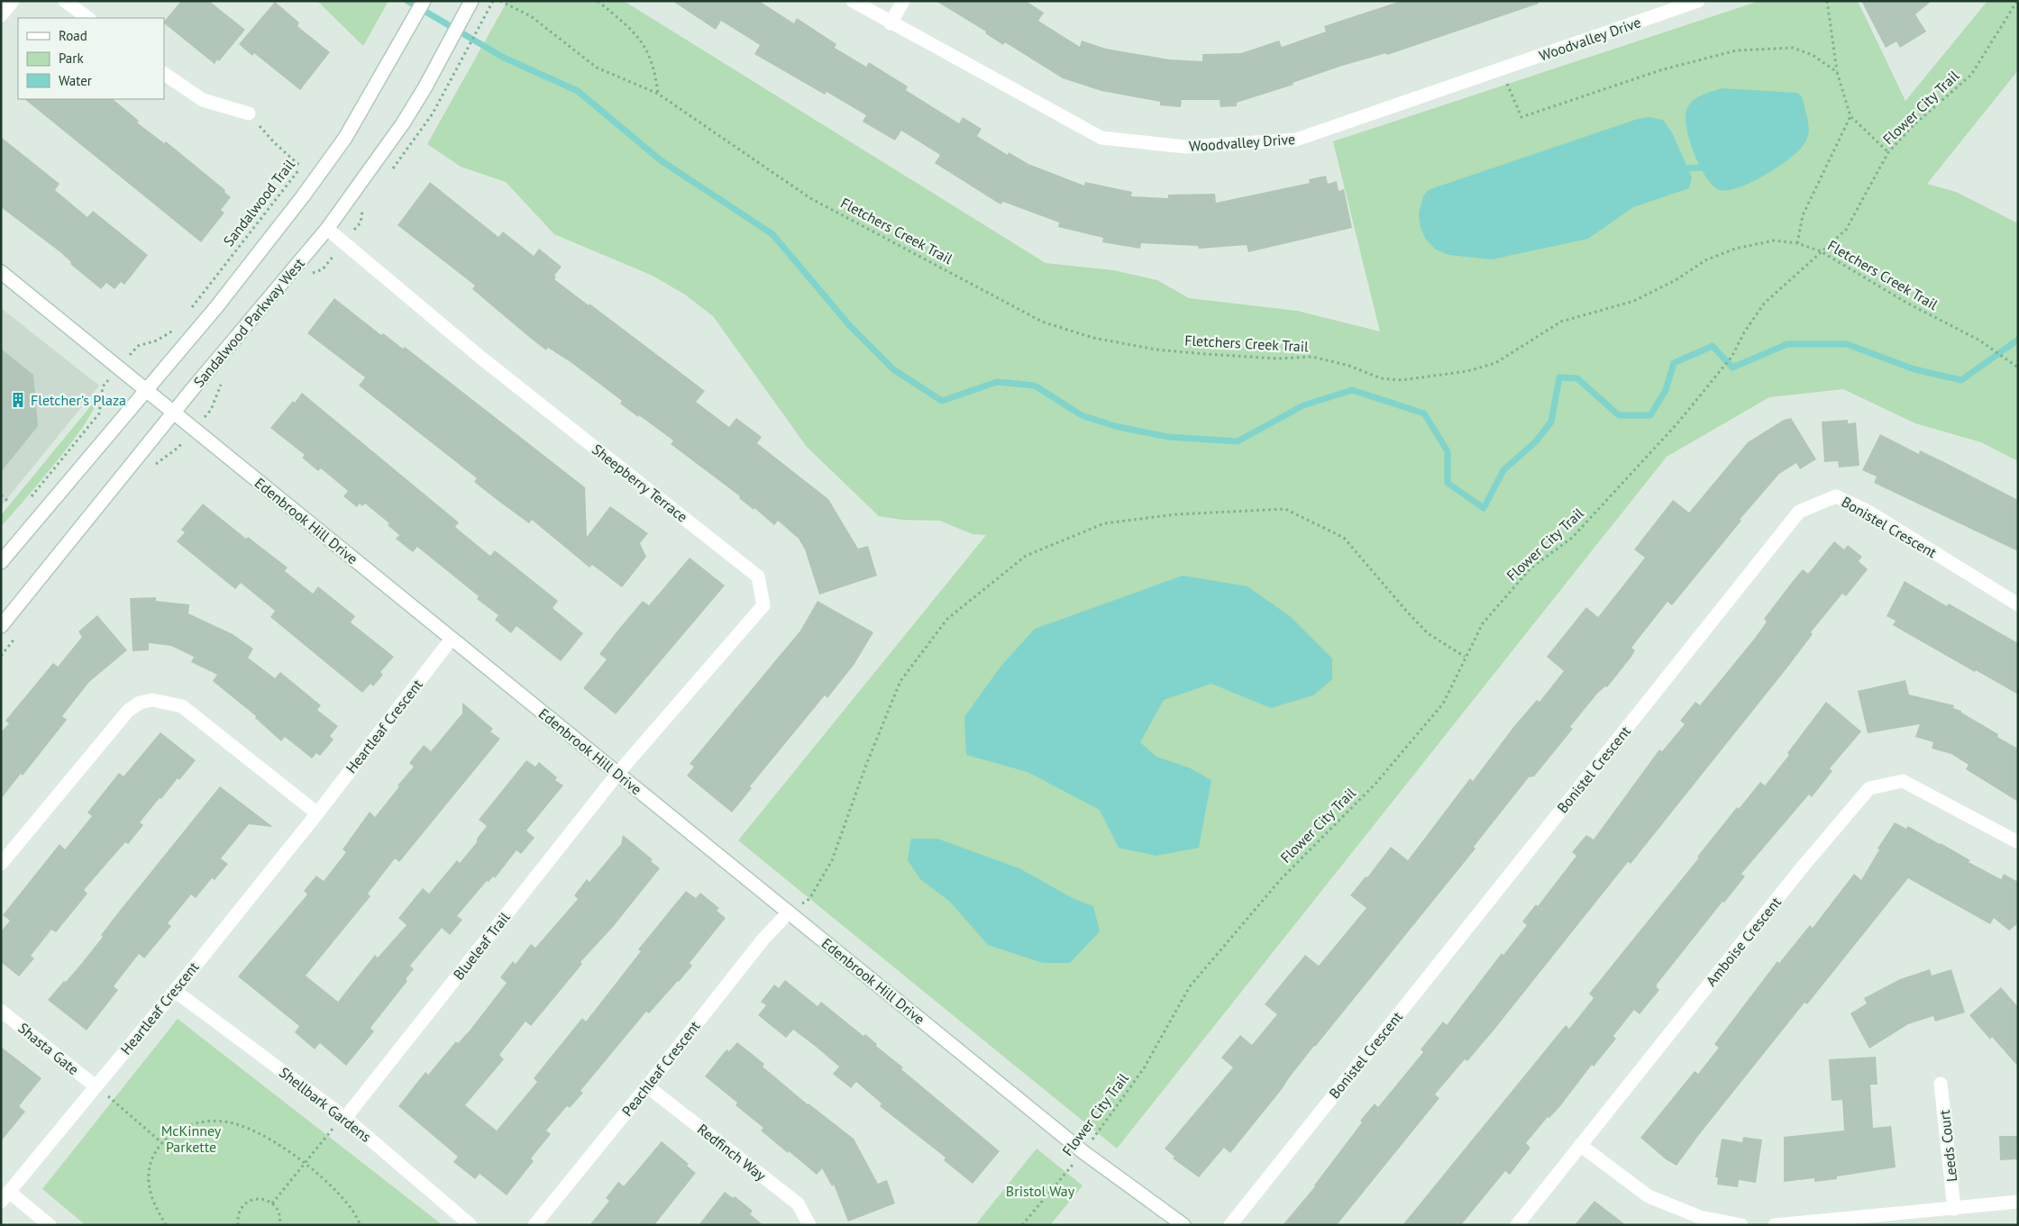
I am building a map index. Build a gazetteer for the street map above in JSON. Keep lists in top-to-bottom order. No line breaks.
{"streets":{"street":["Woodvalley Drive","Sandalwood Parkway West","Sheepberry Terrace","Edenbrook Hill Drive","Bonistel Crescent","Heartleaf Crescent","Amboise Crescent","Blueleaf Trail","Shasta Gate","Peachleaf Crescent","Shellbark Gardens","Leeds Court","Redfinch Way"],"path":["Flower City Trail","Sandalwood Trail","Fletchers Creek Trail"]},"crossings":[["Flower City Trail","Fletchers Creek Trail"],["Flower City Trail","Edenbrook Hill Drive"],["Sandalwood Parkway West","Sheepberry Terrace"],["Sandalwood Parkway West","Edenbrook Hill Drive"],["Sheepberry Terrace","Edenbrook Hill Drive"],["Sheepberry Terrace","Blueleaf Trail"],["Edenbrook Hill Drive","Heartleaf Crescent"],["Edenbrook Hill Drive","Blueleaf Trail"],["Edenbrook Hill Drive","Peachleaf Crescent"],["Heartleaf Crescent","Shasta Gate"],["Heartleaf Crescent","Shellbark Gardens"],["Blueleaf Trail","Shellbark Gardens"],["Peachleaf Crescent","Redfinch Way"]],"parks":["McKinney Parkette","Bristol Way"],"places":{"building":["Fletcher's Plaza"]},"legend":["Road","Park","Water"]}
